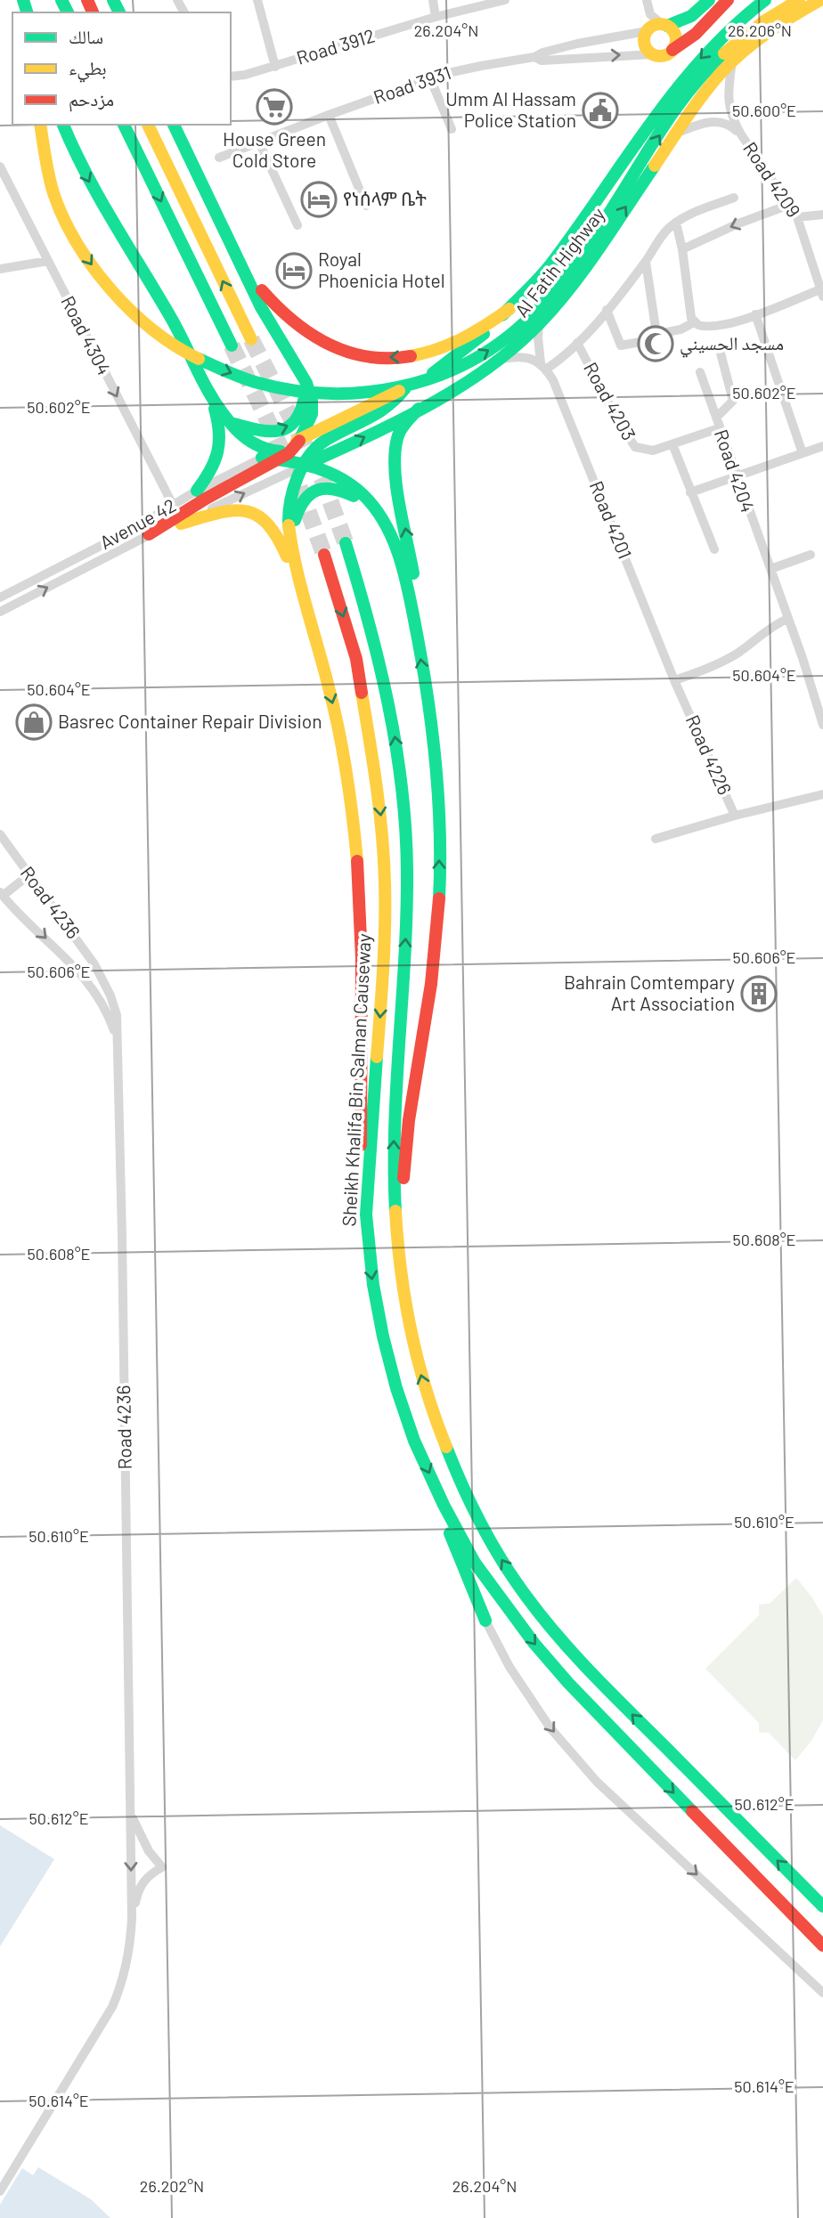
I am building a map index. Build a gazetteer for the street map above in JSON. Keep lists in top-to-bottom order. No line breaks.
{"streets":{"main road":["Al Fatih Highway","Sheikh Khalifa Bin Salman Causeway"],"street":["Road 3912","Road 3931","Road 4209","Road 4304","Road 4203","Road 4204","Road 4201","Avenue 42","Road 4226","Road 4236"]},"crossings":[["Road 4209","Al Fatih Highway"],["Al Fatih Highway","Road 4201"],["Al Fatih Highway","Avenue 42"],["Road 4304","Avenue 42"],["Road 4203","Road 4204"],["Road 4201","Road 4226"]],"one_way":["Road 4304"],"places":{"supermarket":["House Green Cold Store"],"public building":["Umm Al Hassam Police Station"],"hotel":["የነሰላም ቤት","Royal Phoenicia Hotel"],"mosque":["مسجد الحسيني"],"shop":["Basrec Container Repair Division"],"building":["Bahrain Comtempary Art Association"]},"legend":["سالك","بطيء","مزدحم"],"coordinates":["26.204°N","26.206°N","50.600°E","50.602°E","50.604°E","50.606°E","50.608°E","50.610°E","50.612°E","50.614°E","26.202°N"]}
